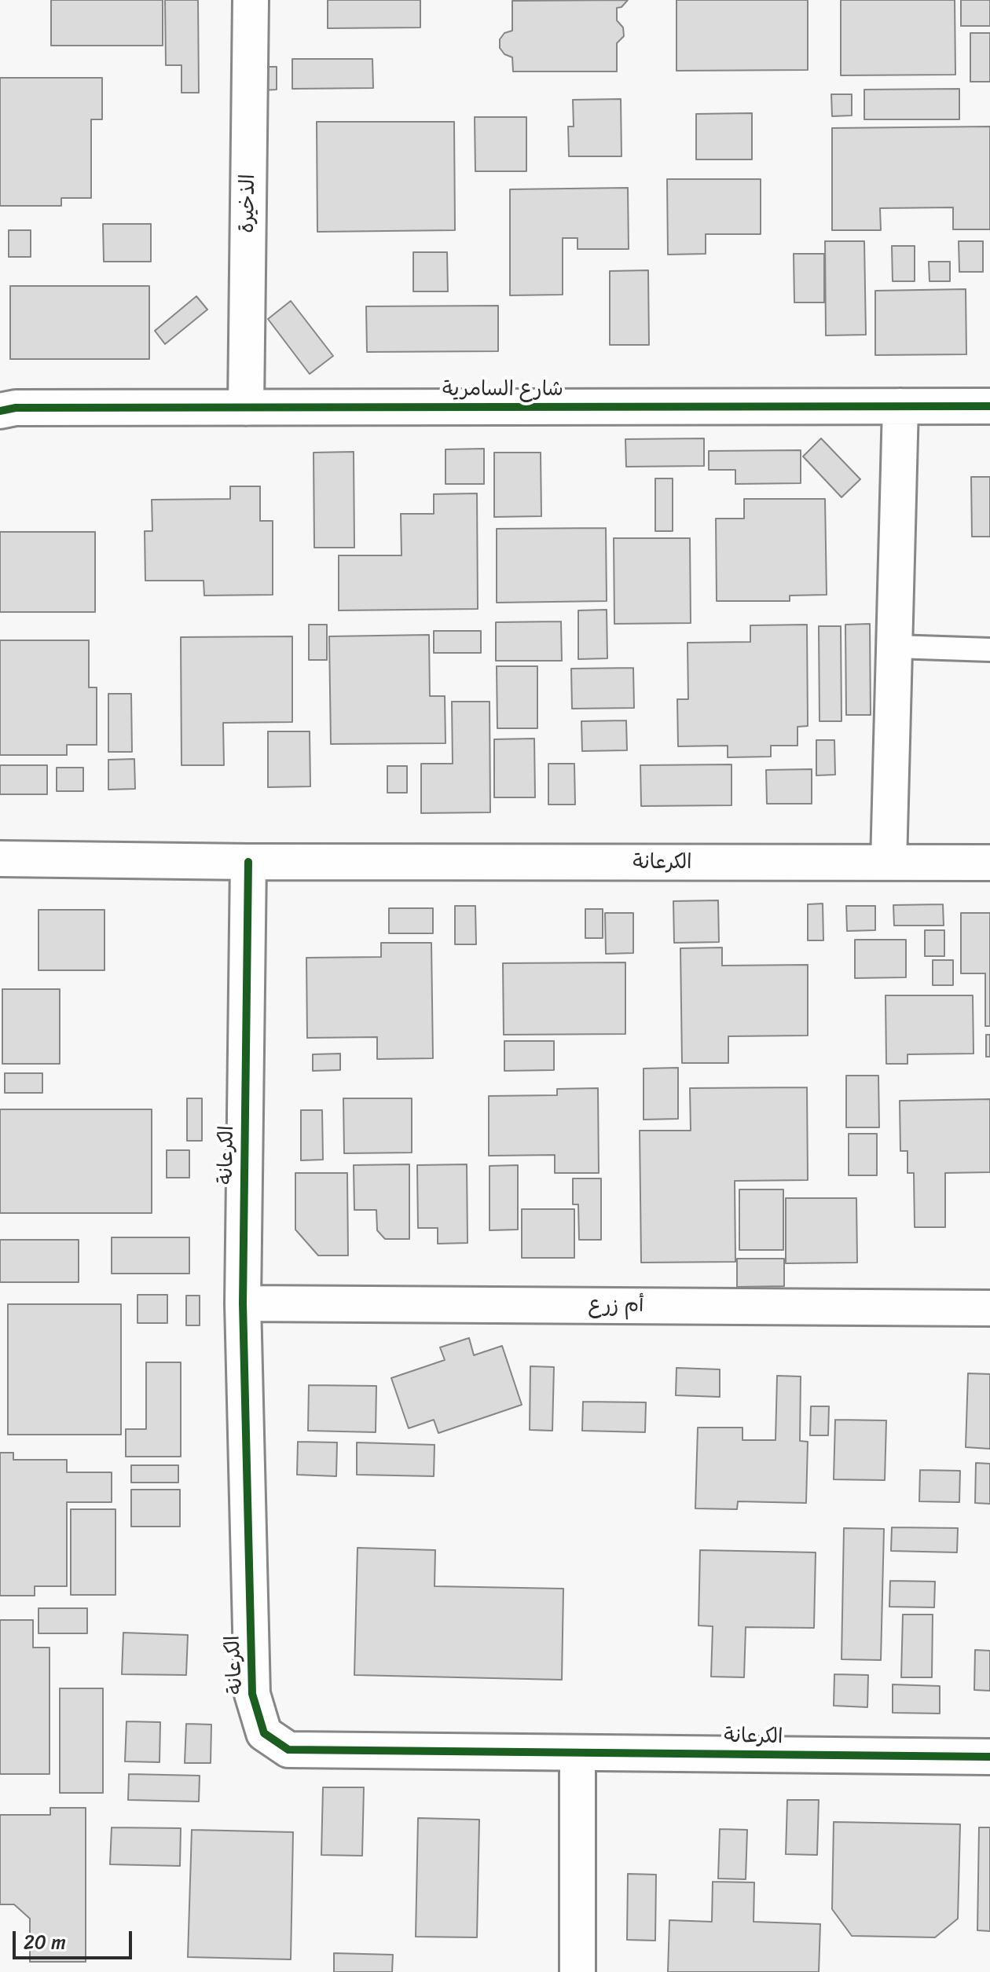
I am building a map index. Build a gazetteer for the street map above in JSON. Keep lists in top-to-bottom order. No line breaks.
{"streets":{"street":["الذخيرة","شارع السامرية","الكرعانة","أم زرع"]},"crossings":[["الذخيرة","شارع السامرية"],["الكرعانة","أم زرع"]],"scale_bar":"20 m"}
